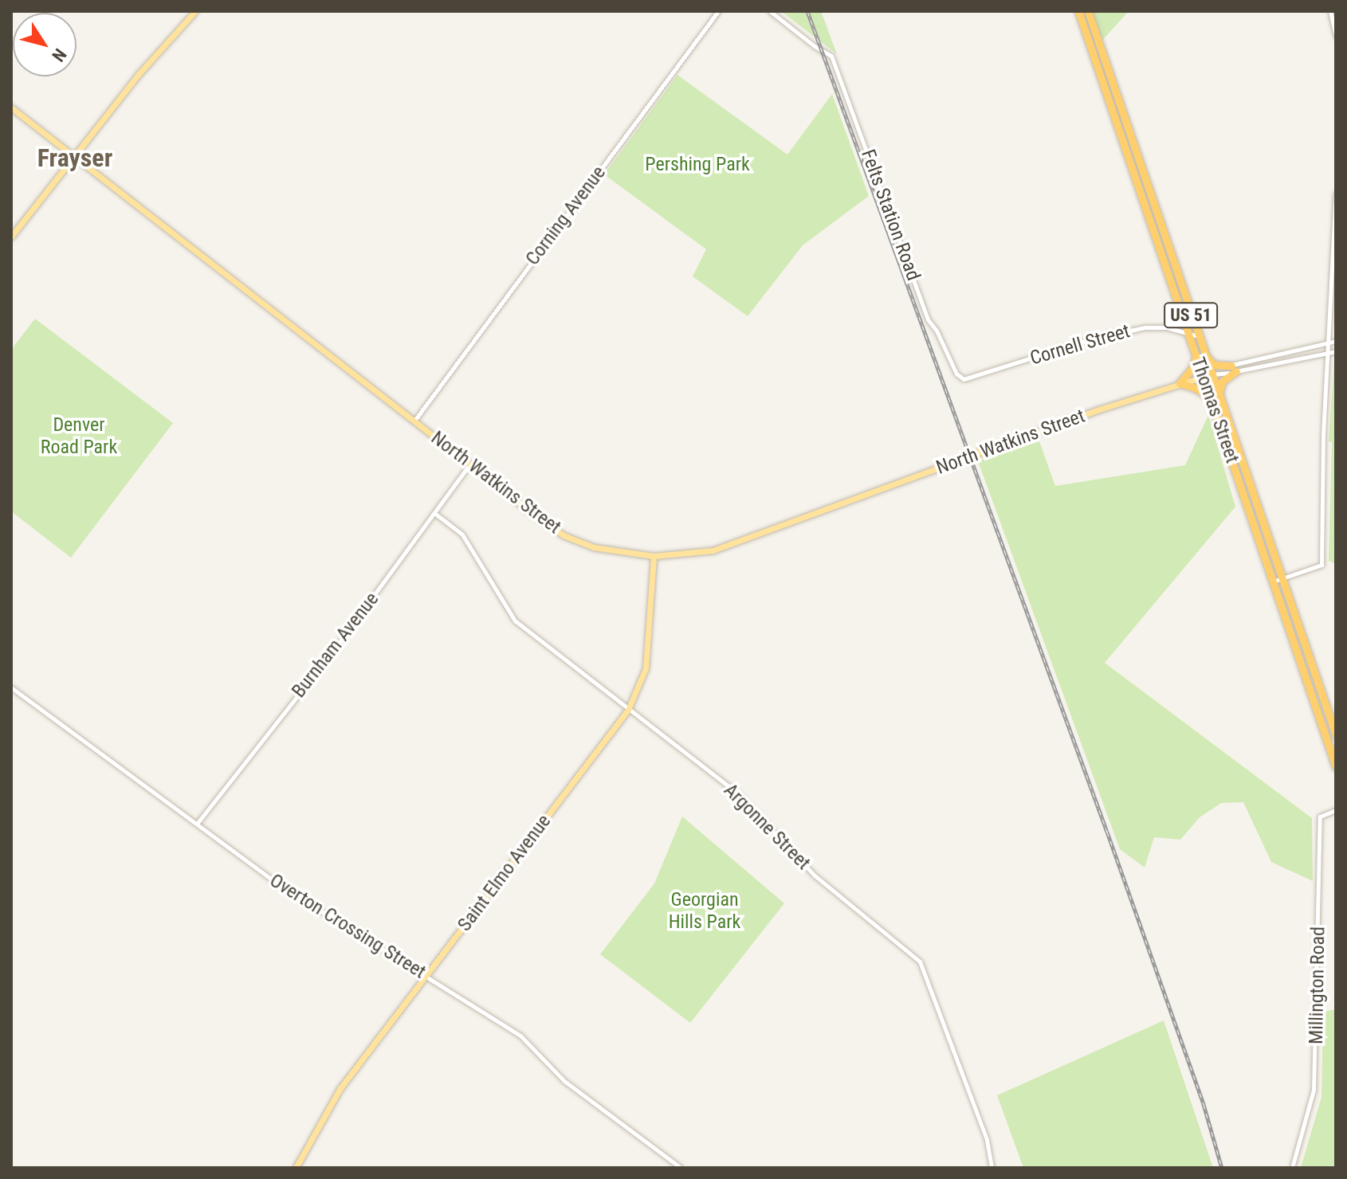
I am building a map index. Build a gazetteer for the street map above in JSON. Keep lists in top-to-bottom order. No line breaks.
{"streets":{"highway":["US 51","Thomas Street"],"main road":["North Watkins Street","Saint Elmo Avenue"],"street":["Felts Station Road","Corning Avenue","Cornell Street","Burnham Avenue","Argonne Street","Overton Crossing Street","Millington Road"]},"crossings":[["Felts Station Road","Cornell Street"],["Corning Avenue","North Watkins Street"],["Cornell Street","Thomas Street"],["Thomas Street","North Watkins Street"],["North Watkins Street","Burnham Avenue"],["North Watkins Street","Saint Elmo Avenue"],["Burnham Avenue","Argonne Street"],["Burnham Avenue","Overton Crossing Street"],["Argonne Street","Saint Elmo Avenue"],["Saint Elmo Avenue","Overton Crossing Street"]],"districts":["Frayser"],"parks":["Pershing Park","Denver Road Park","Georgian Hills Park"],"north":"bottom right"}
